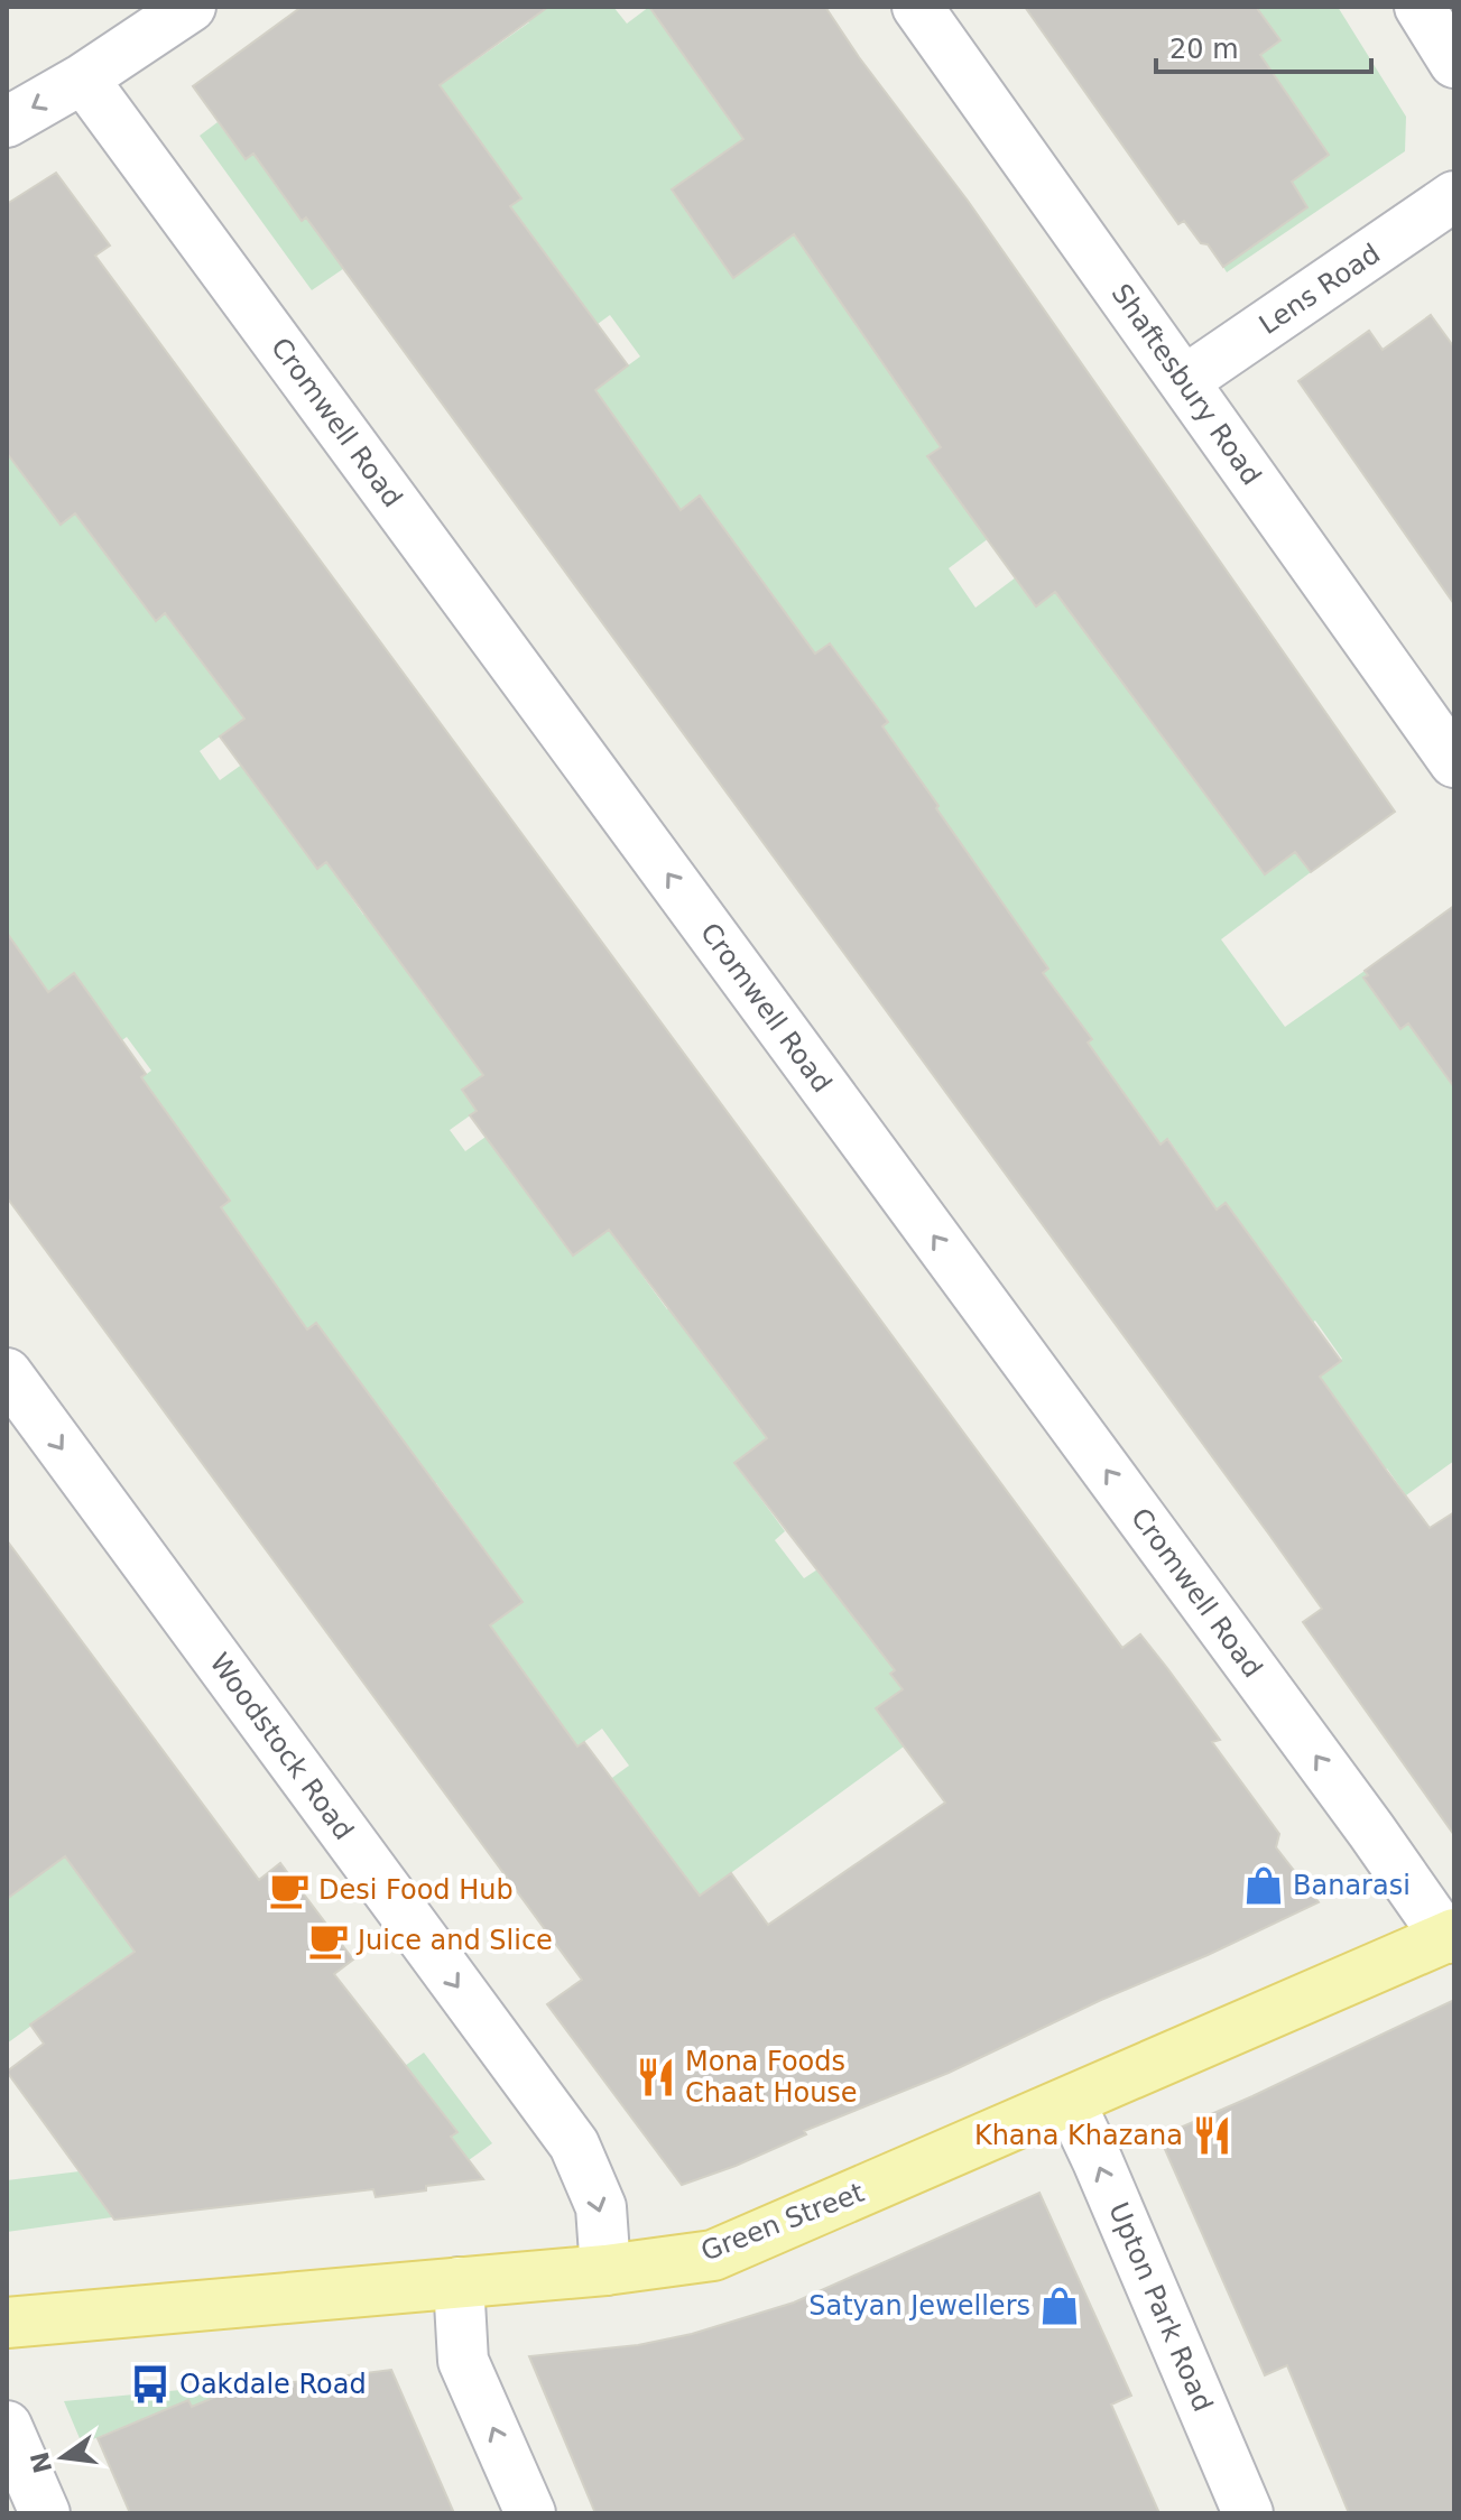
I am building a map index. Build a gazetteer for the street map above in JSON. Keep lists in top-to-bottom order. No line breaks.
{"streets":{"main road":["Green Street"],"street":["Lens Road","Shaftesbury Road","Cromwell Road","Woodstock Road","Upton Park Road"]},"crossings":[["Lens Road","Shaftesbury Road"],["Cromwell Road","Green Street"],["Woodstock Road","Green Street"],["Green Street","Upton Park Road"]],"one_way":["Cromwell Road","Woodstock Road","Upton Park Road"],"places":{"shop":["Banarasi","Satyan Jewellers"],"cafe":["Desi Food Hub","Juice and Slice"],"restaurant":["Mona Foods Chaat House","Khana Khazana"],"bus stop":["Oakdale Road"]},"scale_bar":"20 m","north":"left"}
